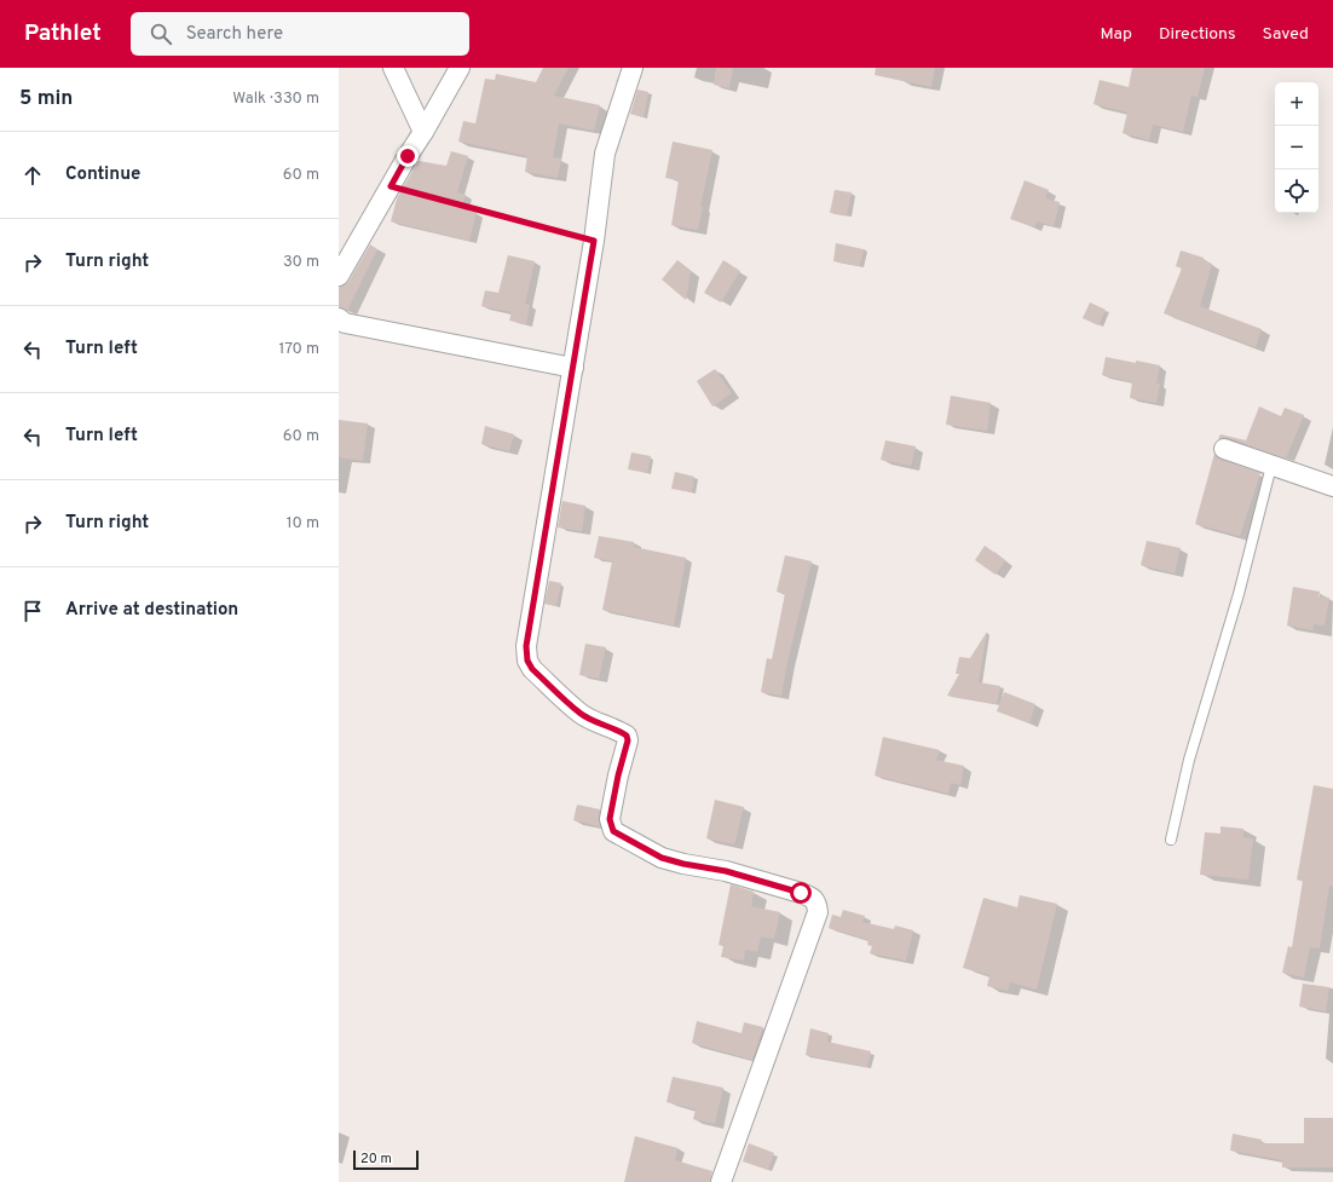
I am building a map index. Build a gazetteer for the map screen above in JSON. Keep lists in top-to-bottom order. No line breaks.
{"scale_bar":"20 m","page":{"header":"Pathlet","search":"Search here","nav":["Map","Directions","Saved"],"heading":["5 min","Walk · 330 m"],"map_buttons":["+","−"],"list":[["Continue","60 m"],["Turn right","30 m"],["Turn left","170 m"],["Turn left","60 m"],["Turn right","10 m"],"Arrive at destination"],"scale":"20 m"}}
